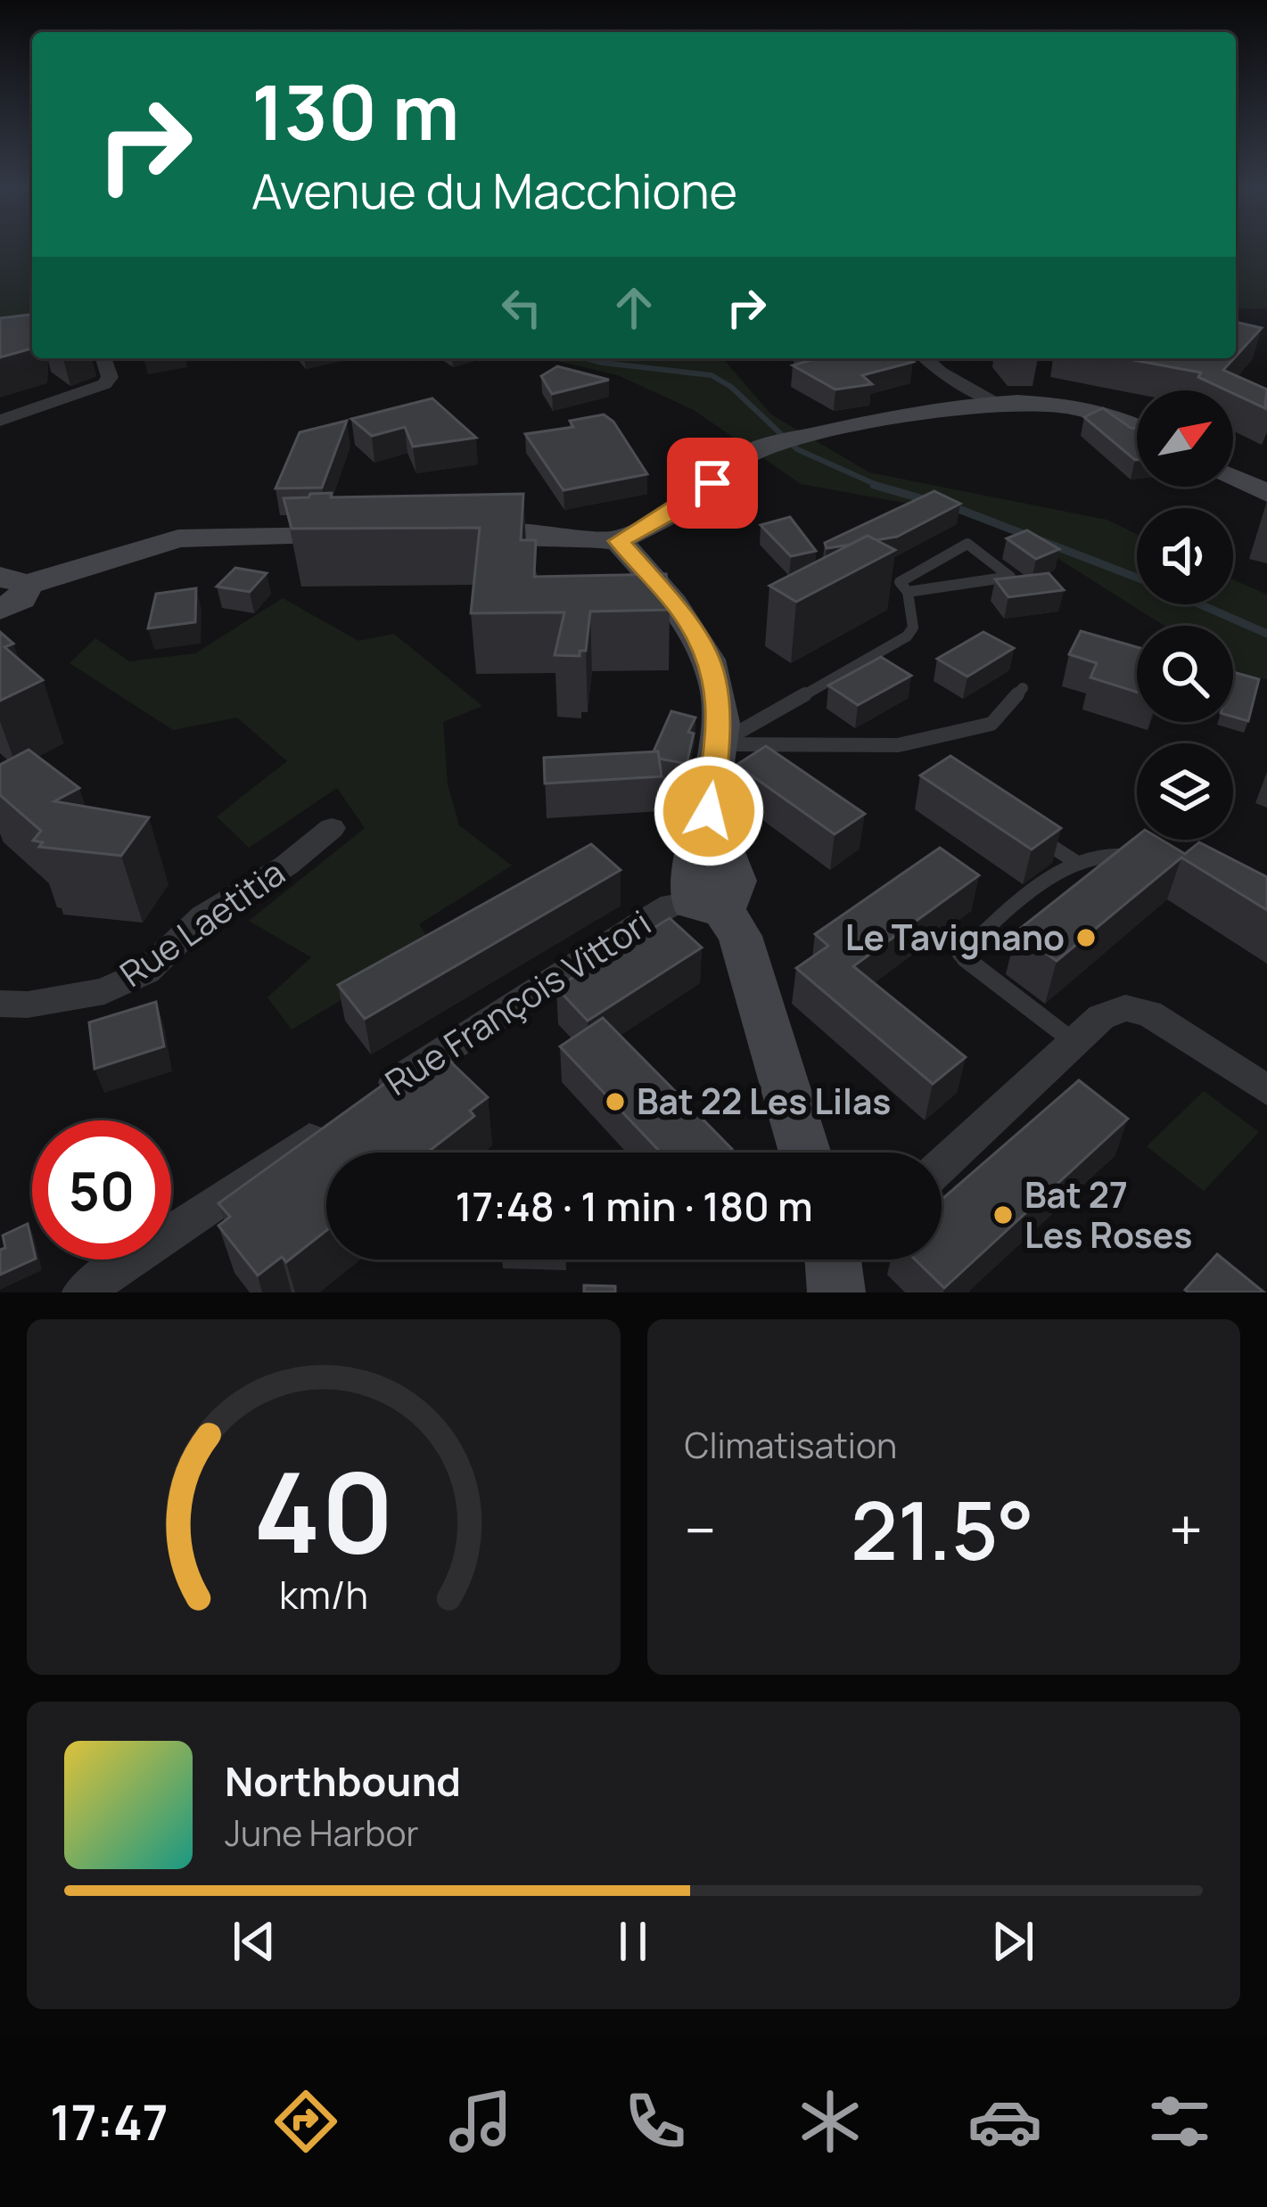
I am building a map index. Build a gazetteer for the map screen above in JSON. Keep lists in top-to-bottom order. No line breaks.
{"streets":{"street":["Rue Laetitia","Rue François Vittori"]},"places":["Le Tavignano","Bat 22 Les Lilas","Bat 27 Les Roses"],"north":"top right","page":{"turn":["130 m","Avenue du Macchione"],"limit":"50","trip":"17:48 · 1 min · 180 m","tile":"Climatisation","heat":["−","21.5°","+"],"song":["Northbound","June Harbor"],"tabs":"17:47","gauge":["40","km/h"]}}
